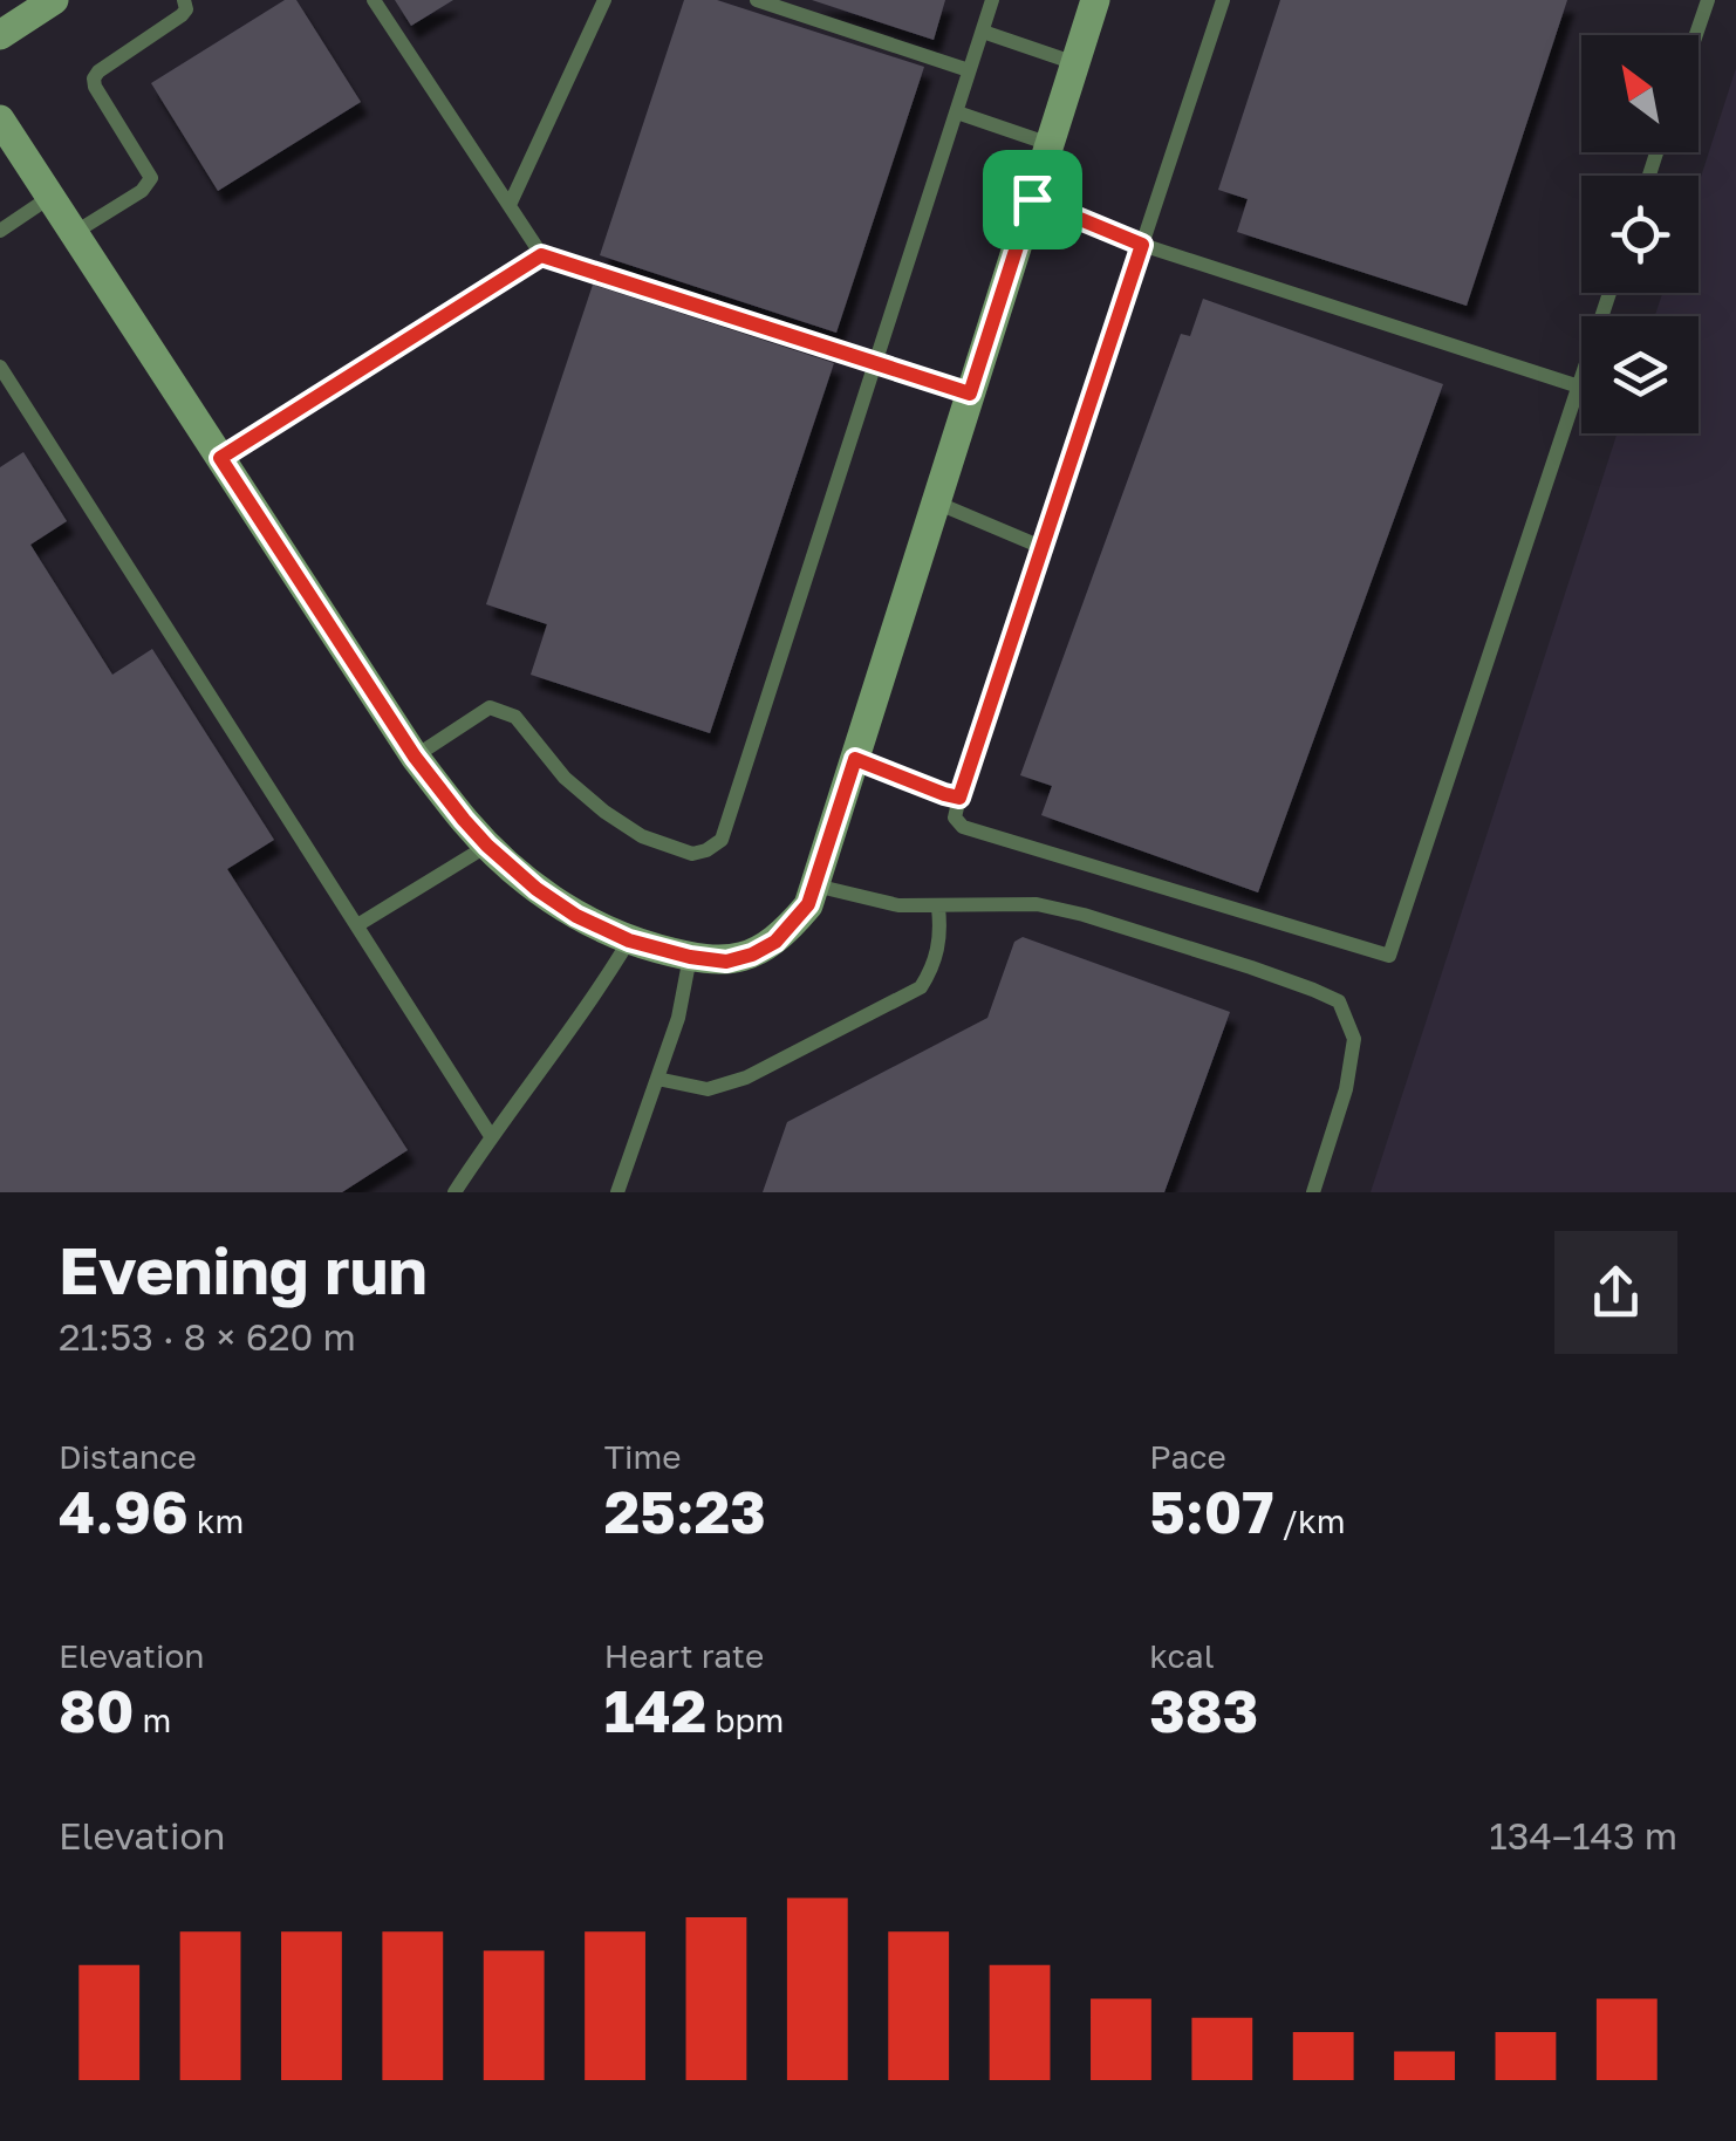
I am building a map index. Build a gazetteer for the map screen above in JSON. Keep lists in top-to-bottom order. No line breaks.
{"north":"top left","page":{"heading":["Evening run","21:53 · 8 × 620 m"],"stats":[["Distance","4.96 km"],["Time","25:23"],["Pace","5:07 /km"],["Elevation","80 m"],["Heart rate","142 bpm"],["kcal","383"]],"chart":["Elevation","134–143 m"]}}
